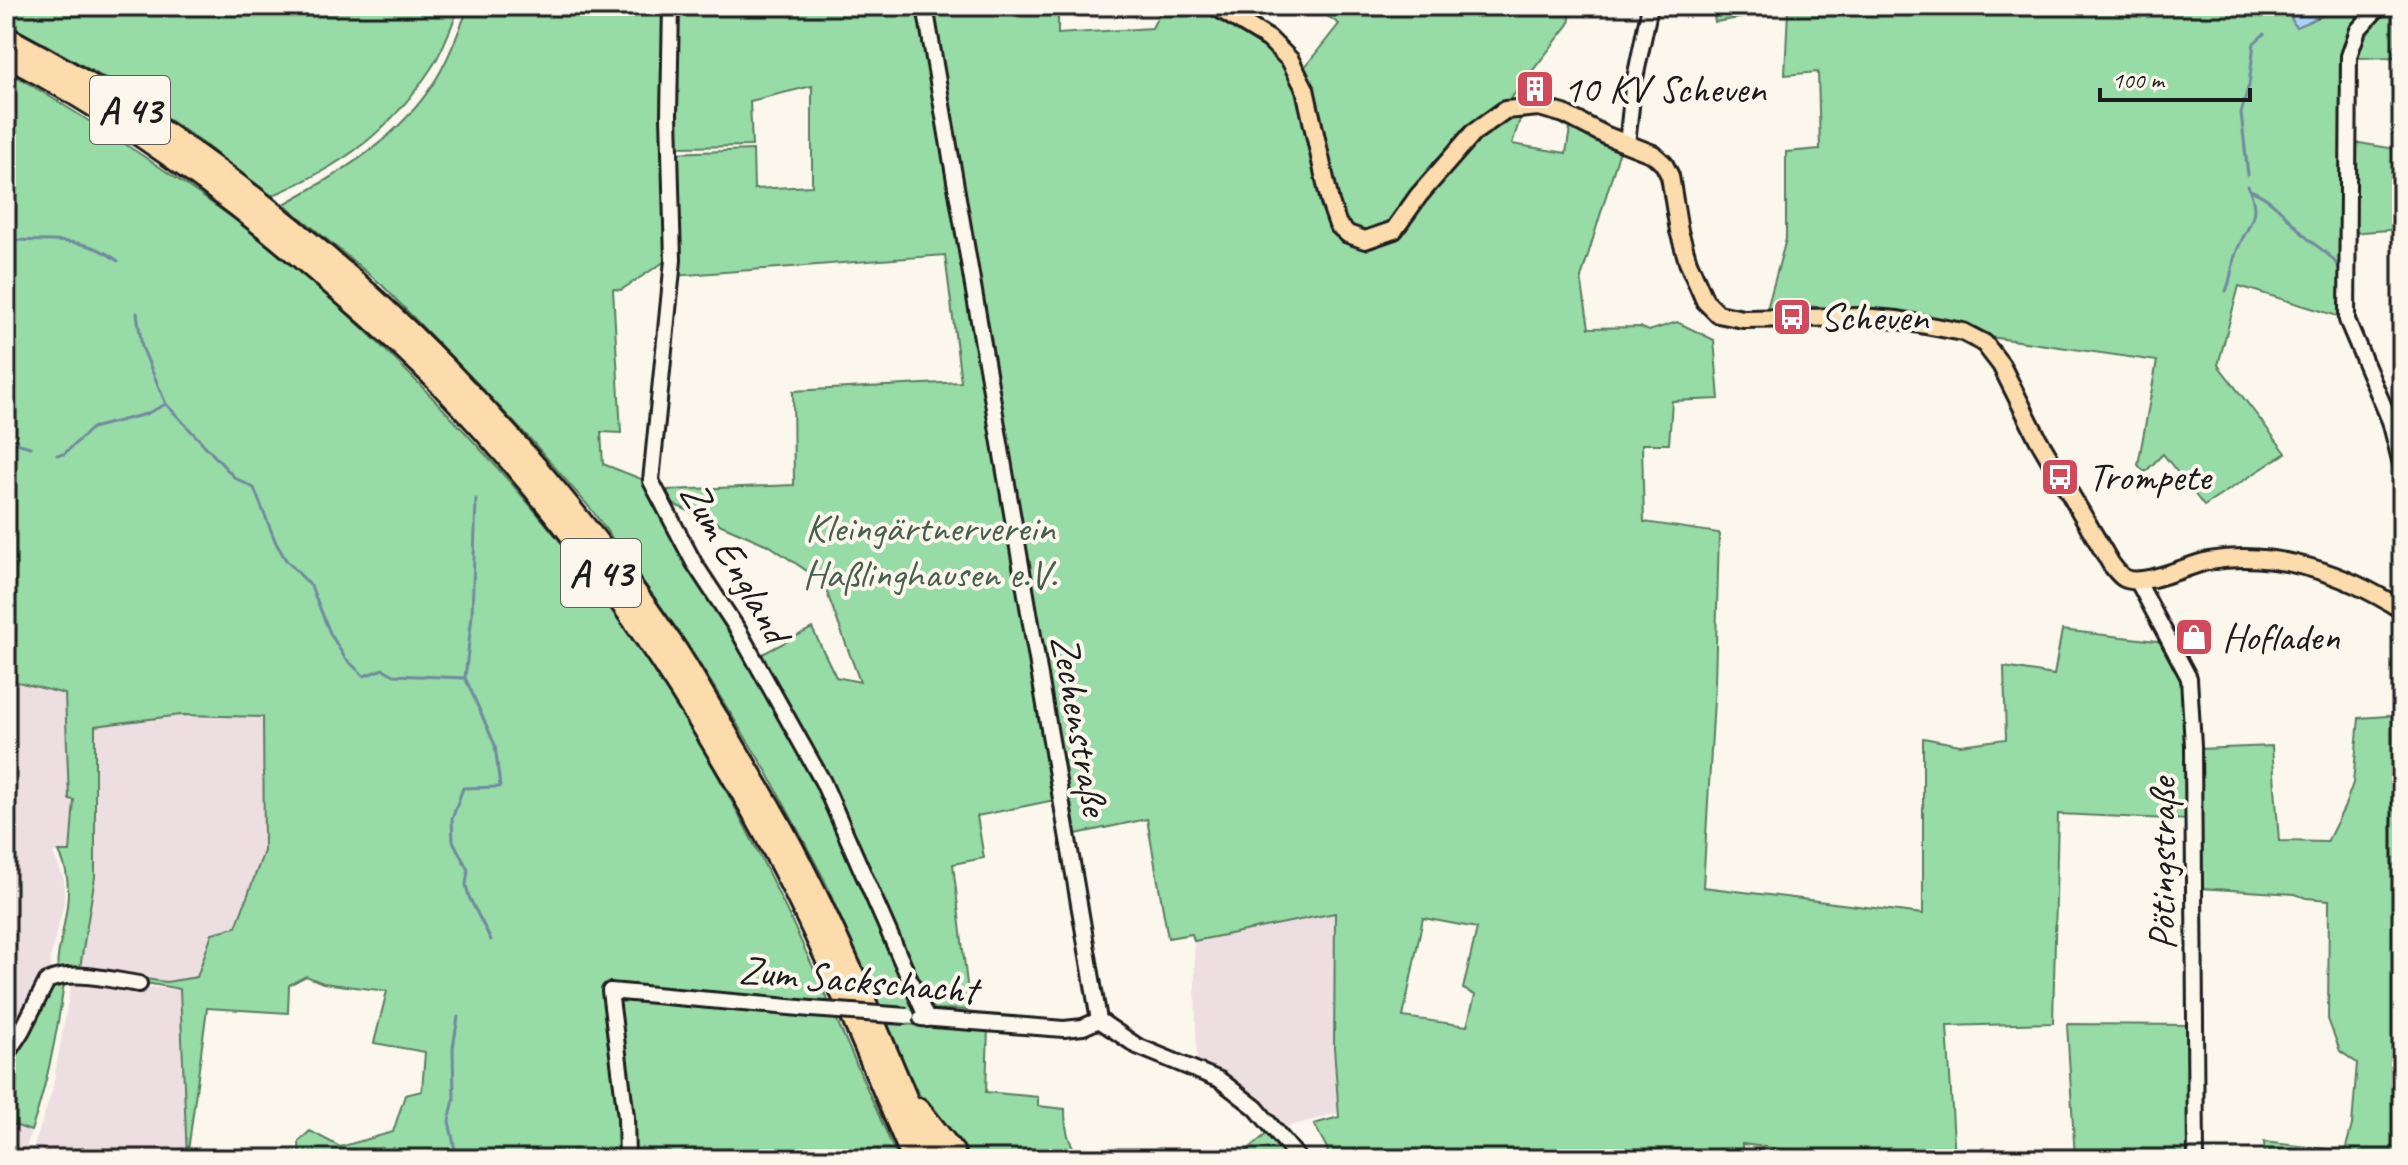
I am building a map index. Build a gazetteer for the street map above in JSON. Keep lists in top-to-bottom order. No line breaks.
{"streets":{"highway":["A 43"],"street":["Zum England","Zechenstraße","Pötingstraße","Zum Sackschacht"]},"crossings":[["Zum England","Zum Sackschacht"],["Zechenstraße","Zum Sackschacht"]],"parks":["Kleingärtnerverein Haßlinghausen e.V."],"places":{"building":["10 KV Scheven"],"bus stop":["Scheven","Trompete"],"shop":["Hofladen"]},"scale_bar":"100 m"}
